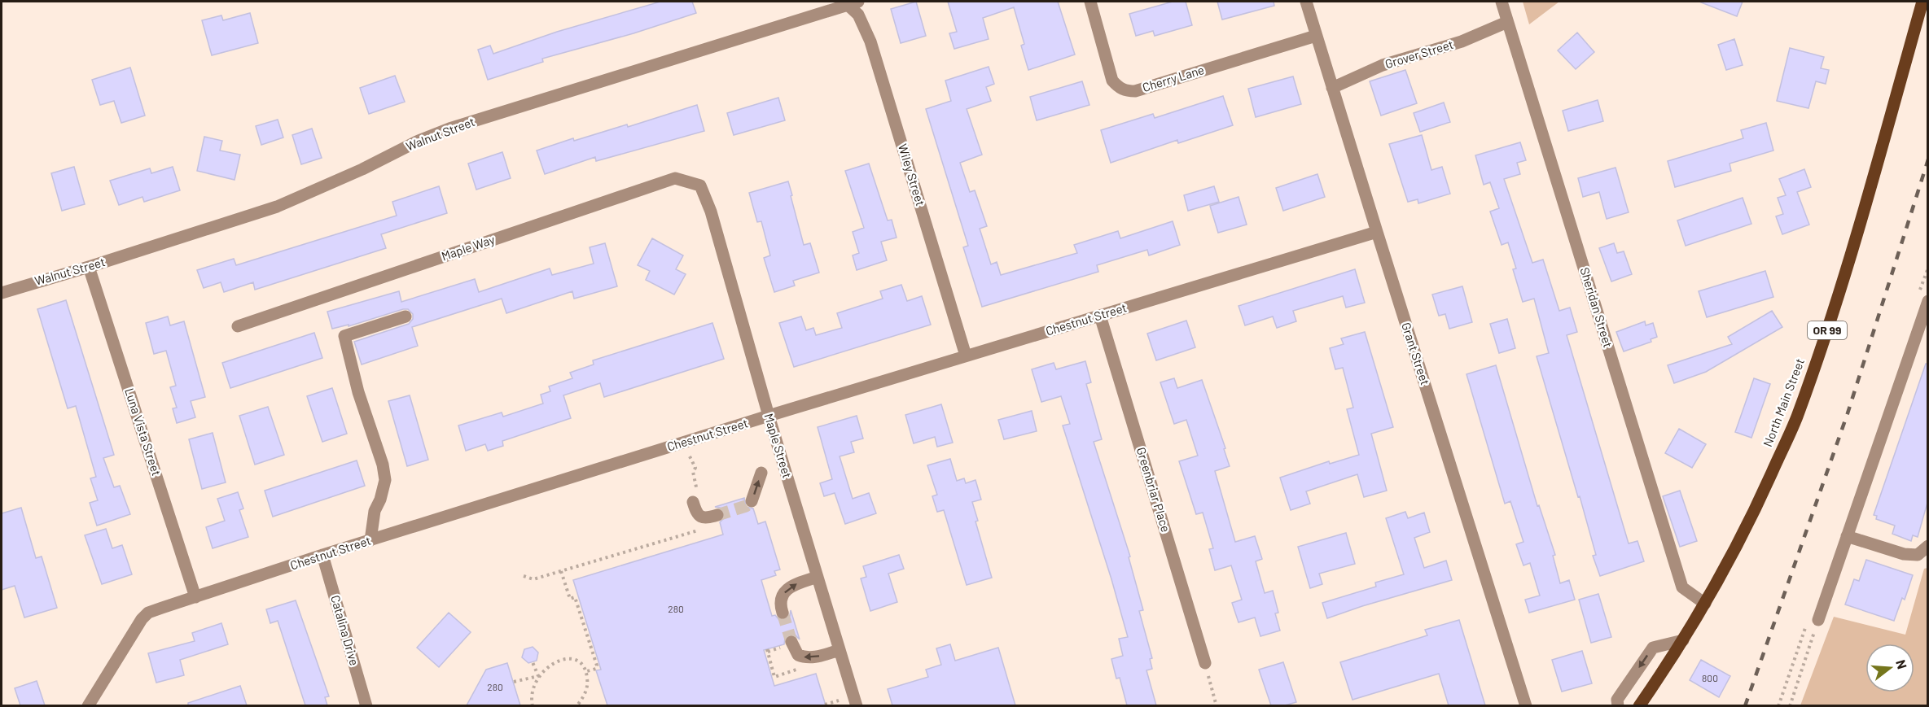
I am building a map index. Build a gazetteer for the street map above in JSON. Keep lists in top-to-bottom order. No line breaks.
{"streets":{"main road":["OR 99","North Main Street"],"street":["Grover Street","Cherry Lane","Walnut Street","Wiley Street","Maple Way","Sheridan Street","Chestnut Street","Grant Street","Luna Vista Street","Maple Street","Greenbriar Place","Catalina Drive"]},"crossings":[["Grover Street","Sheridan Street"],["Grover Street","Grant Street"],["Cherry Lane","Grant Street"],["Walnut Street","Wiley Street"],["Walnut Street","Luna Vista Street"],["Wiley Street","Chestnut Street"],["Maple Way","Maple Street"],["Sheridan Street","North Main Street"],["Chestnut Street","Grant Street"],["Chestnut Street","Luna Vista Street"],["Chestnut Street","Maple Street"],["Chestnut Street","Greenbriar Place"],["Chestnut Street","Catalina Drive"]],"house_numbers":["280","800","280"],"north":"right"}
